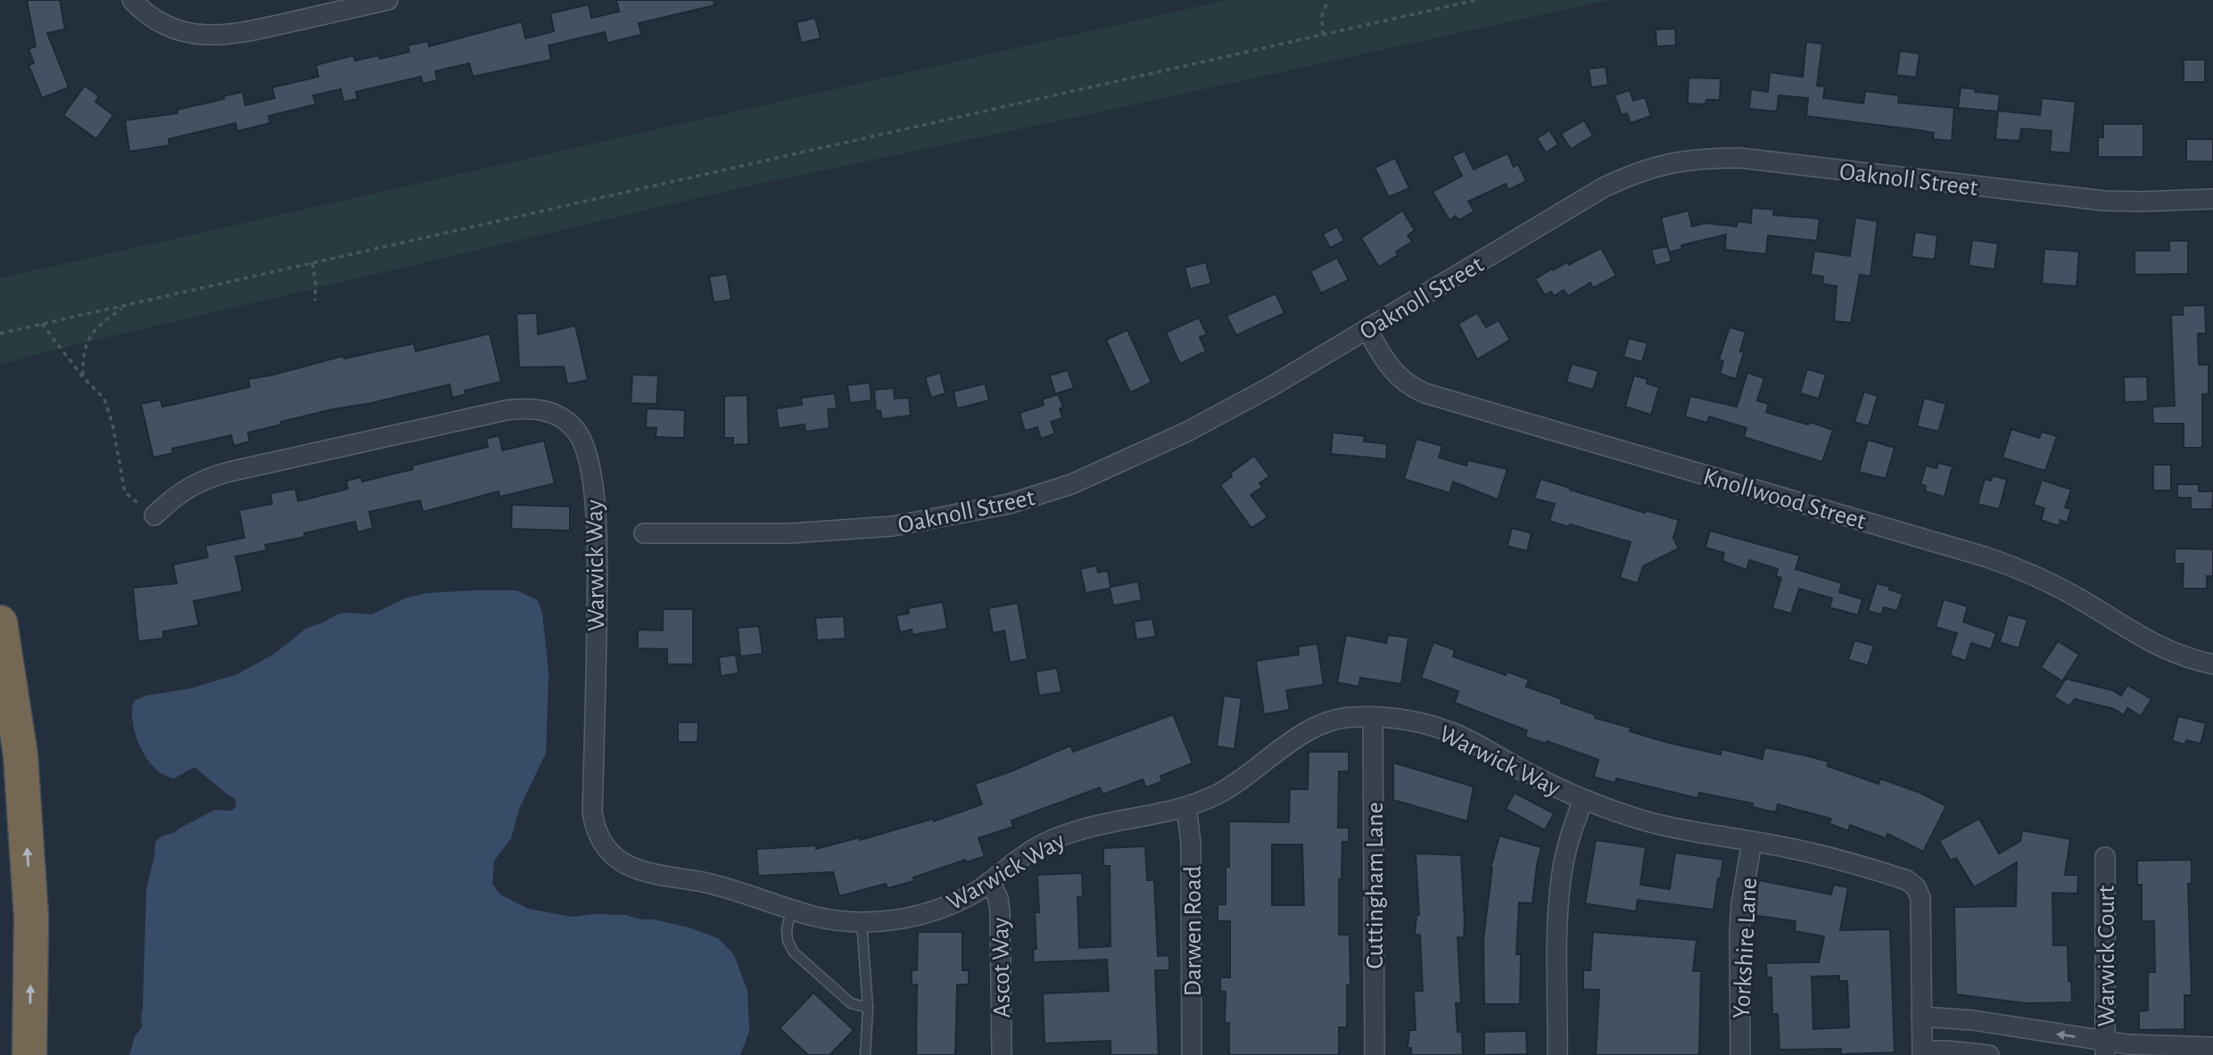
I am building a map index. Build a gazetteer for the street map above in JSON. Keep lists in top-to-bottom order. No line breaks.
{"streets":{"street":["Oaknoll Street","Knollwood Street","Warwick Way","Cuttingham Lane","Darwen Road","Yorkshire Lane","Warwick Court","Ascot Way"]},"crossings":[["Oaknoll Street","Knollwood Street"],["Warwick Way","Cuttingham Lane"],["Warwick Way","Darwen Road"],["Warwick Way","Yorkshire Lane"],["Warwick Way","Ascot Way"]]}
